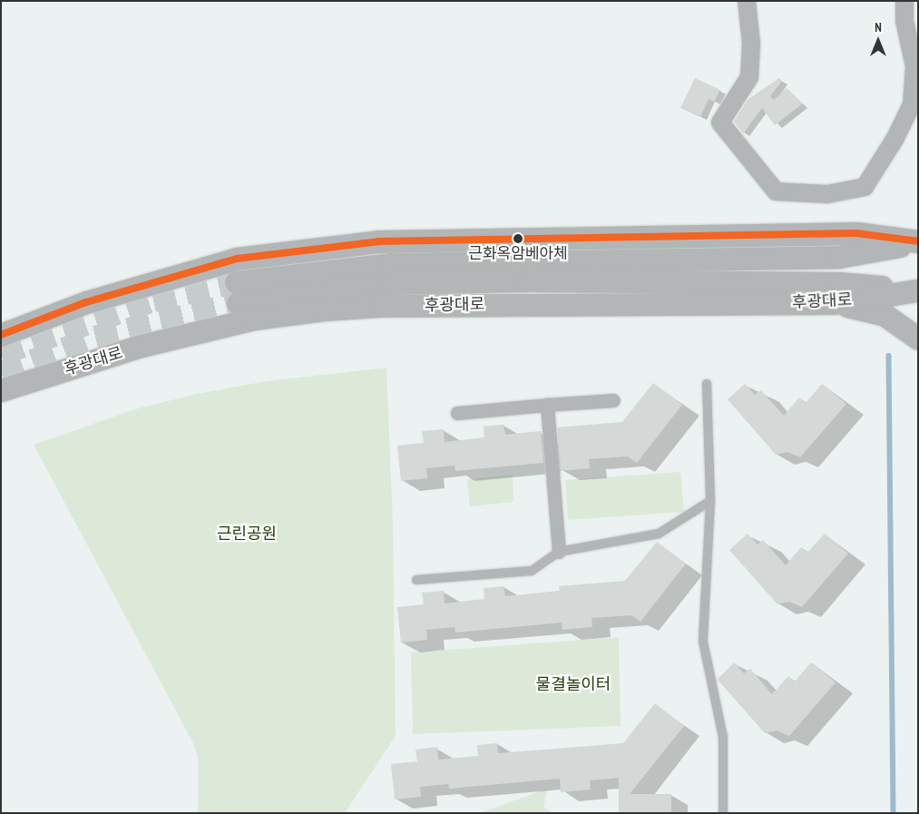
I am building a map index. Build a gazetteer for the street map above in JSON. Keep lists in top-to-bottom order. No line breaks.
{"streets":{"street":["후광대로"]},"parks":["근린공원","물결놀이터"],"places":["근화옥암베아체"],"north":"top"}
